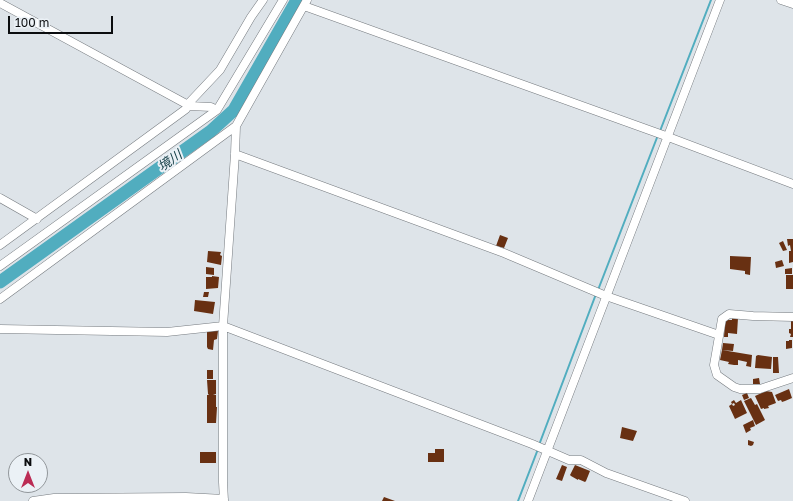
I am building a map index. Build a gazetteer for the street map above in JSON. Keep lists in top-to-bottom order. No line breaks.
{"water":["境川"],"scale_bar":"100 m","north":"top"}
